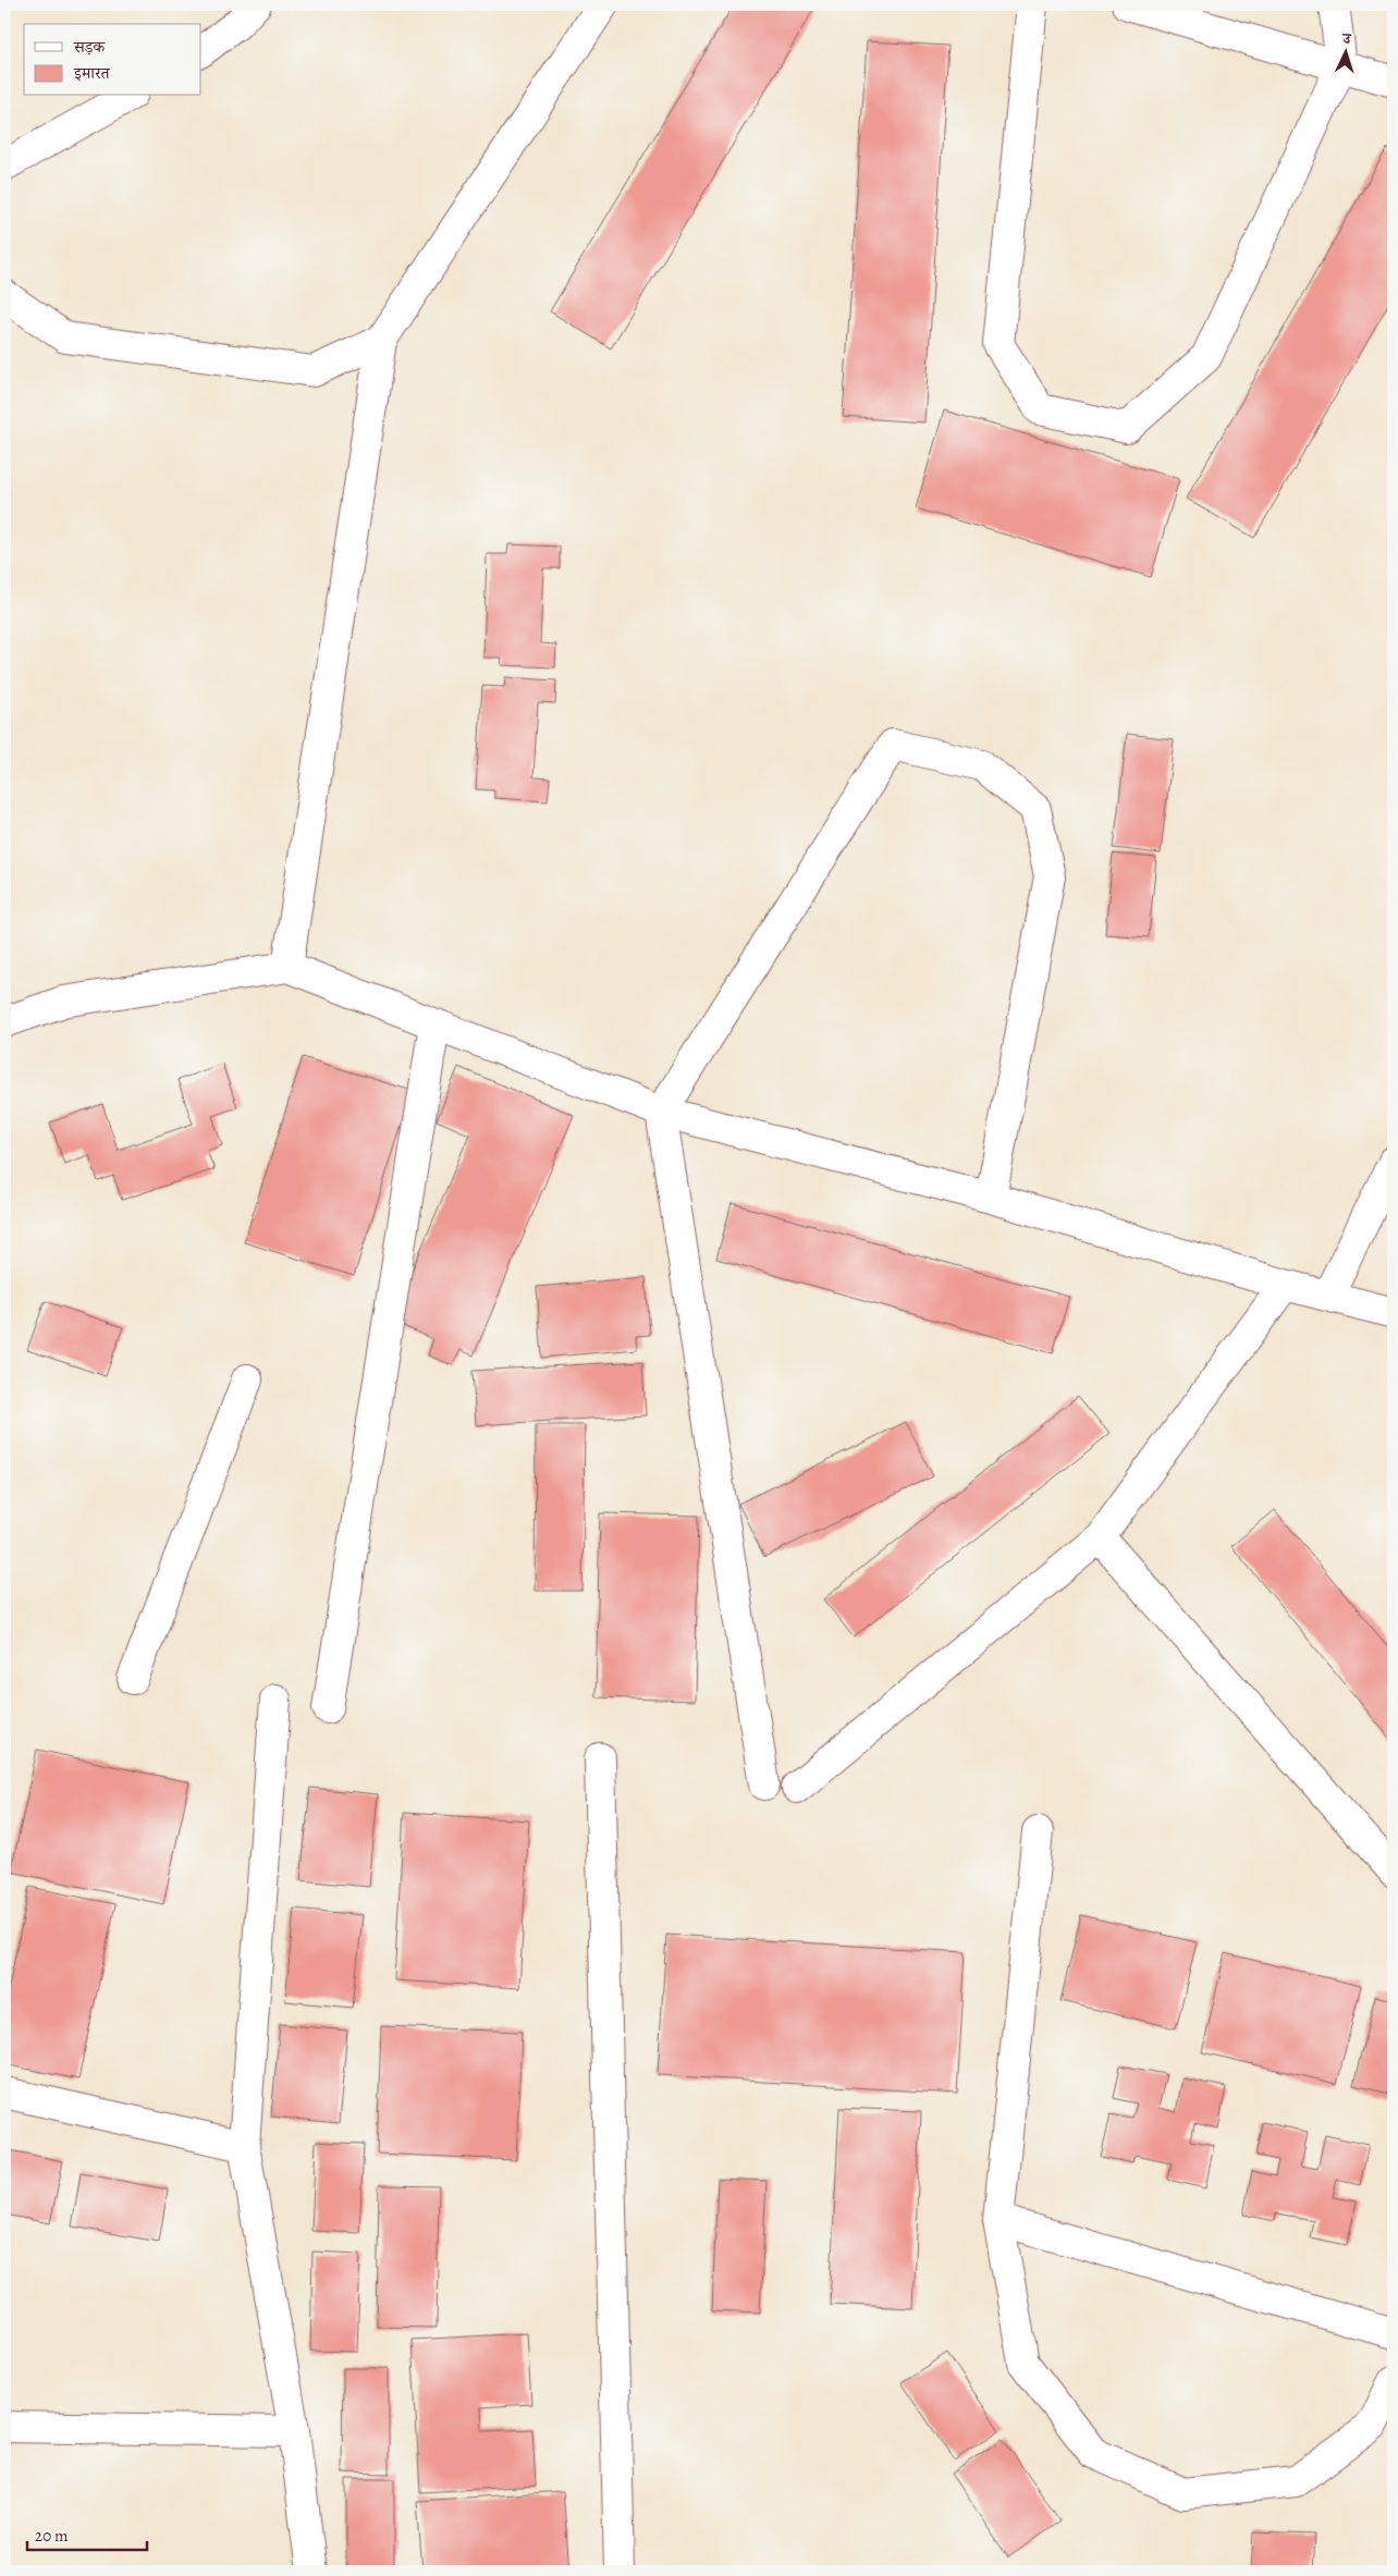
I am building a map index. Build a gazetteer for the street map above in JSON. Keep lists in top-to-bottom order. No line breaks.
{"legend":["सड़क","इमारत"],"scale_bar":"20 m","north":"top"}
